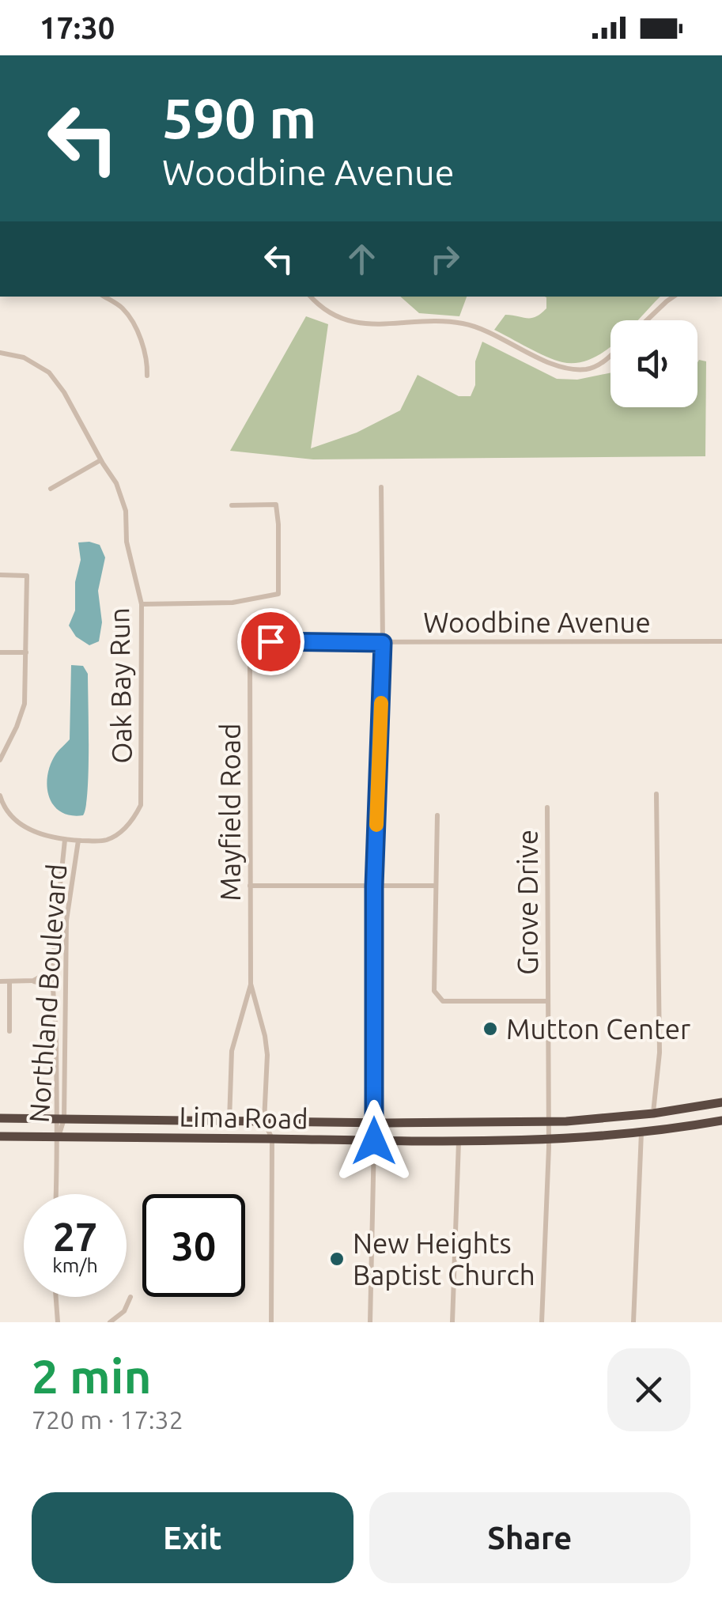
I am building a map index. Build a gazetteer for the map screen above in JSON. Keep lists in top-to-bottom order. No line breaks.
{"streets":{"highway":["Lima Road"],"street":["Woodbine Avenue","Oak Bay Run","Mayfield Road","Grove Drive","Northland Boulevard"]},"crossings":[["Woodbine Avenue","Mayfield Road"],["Oak Bay Run","Northland Boulevard"],["Grove Drive","Lima Road"],["Northland Boulevard","Lima Road"]],"places":["Mutton Center","New Heights Baptist Church"],"page":{"status":"17:30","turn":["590 m","Woodbine Avenue"],"speed":"27 km/h","limit":"30","heading":["2 min","720 m · 17:32"],"buttons":["Exit","Share"]}}
